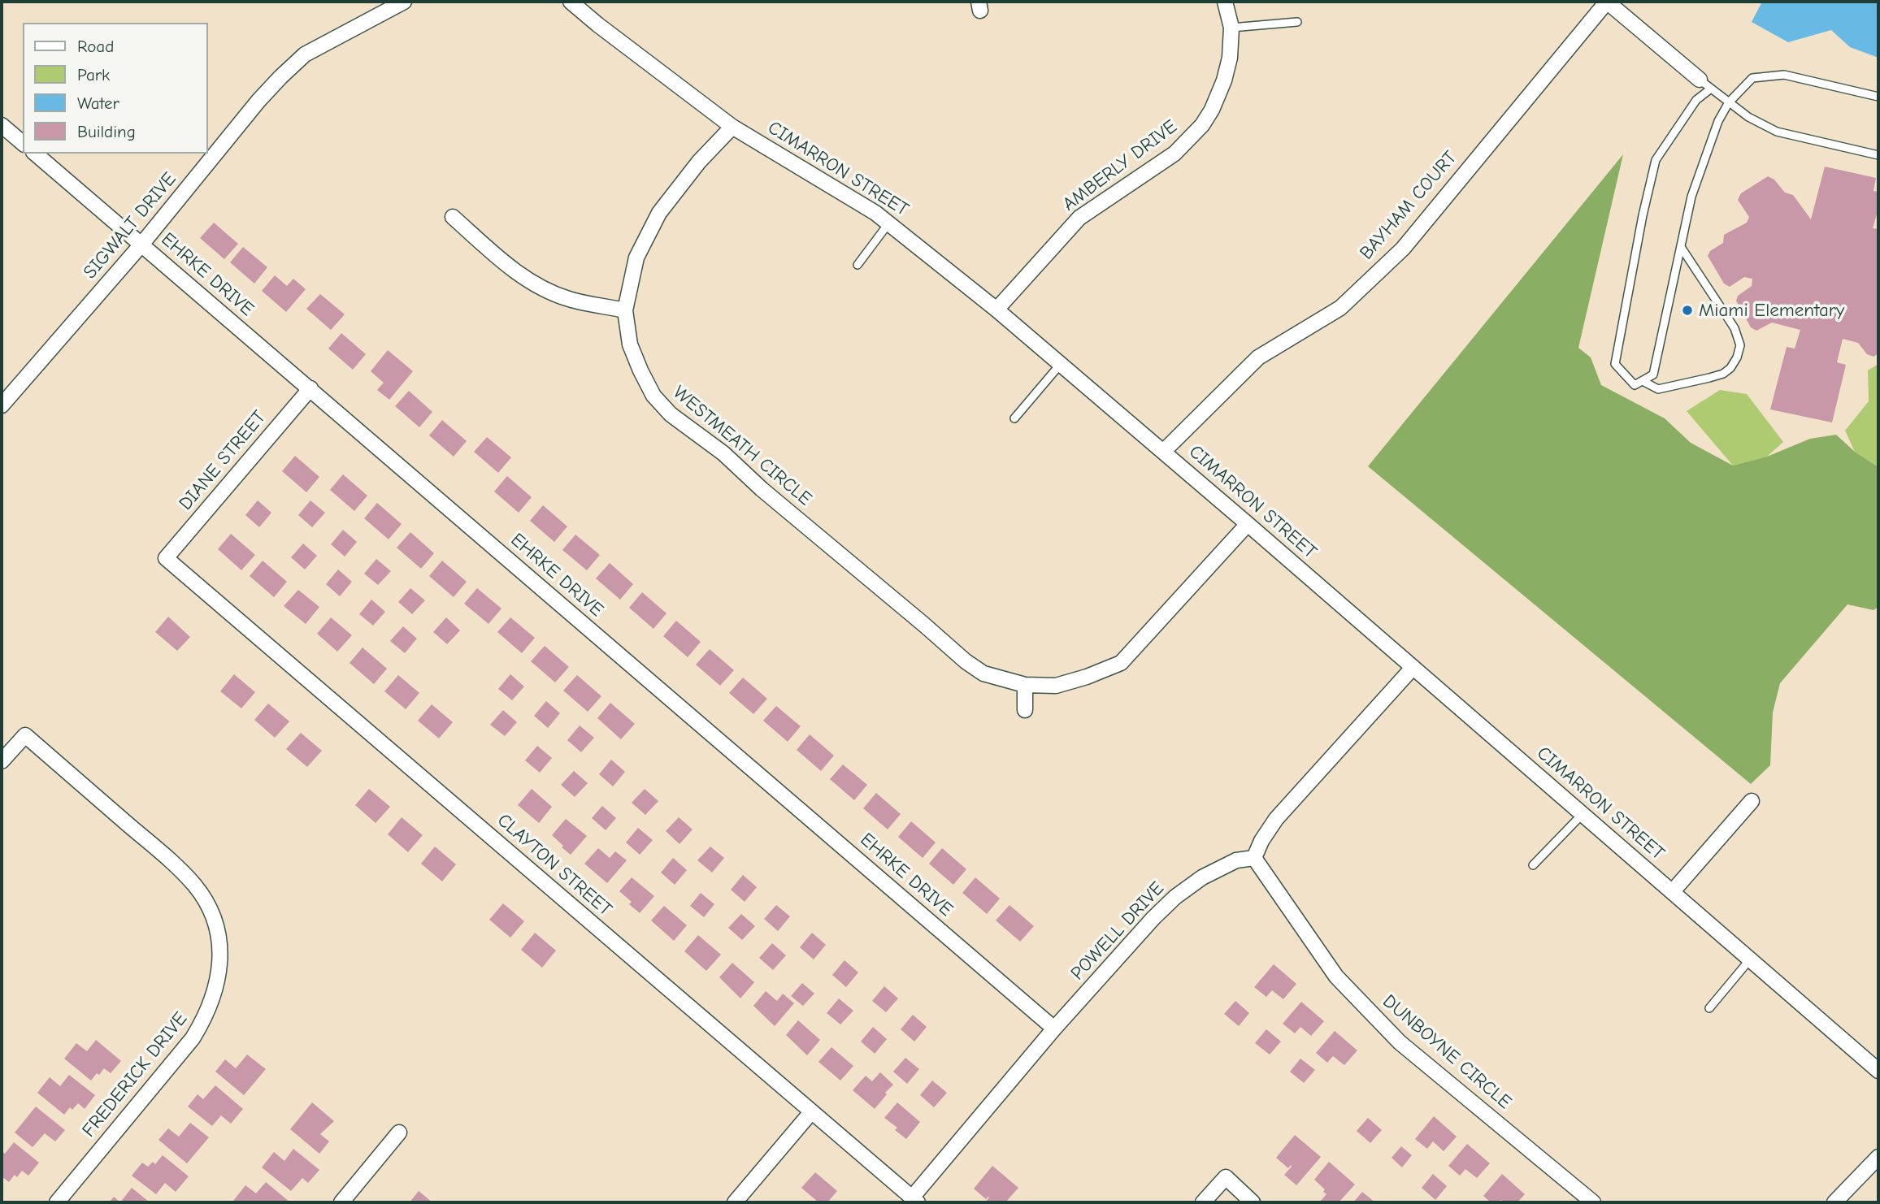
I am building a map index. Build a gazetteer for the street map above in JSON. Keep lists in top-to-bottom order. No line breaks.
{"streets":{"street":["AMBERLY DRIVE","CIMARRON STREET","BAYHAM COURT","SIGWALT DRIVE","EHRKE DRIVE","WESTMEATH CIRCLE","DIANE STREET","CLAYTON STREET","POWELL DRIVE","DUNBOYNE CIRCLE","FREDERICK DRIVE"]},"crossings":[["AMBERLY DRIVE","CIMARRON STREET"],["CIMARRON STREET","BAYHAM COURT"],["CIMARRON STREET","WESTMEATH CIRCLE"],["SIGWALT DRIVE","EHRKE DRIVE"],["EHRKE DRIVE","DIANE STREET"],["EHRKE DRIVE","POWELL DRIVE"],["DIANE STREET","CLAYTON STREET"],["CLAYTON STREET","POWELL DRIVE"],["POWELL DRIVE","DUNBOYNE CIRCLE"]],"places":["Miami Elementary"],"legend":["Road","Park","Water","Building"]}
